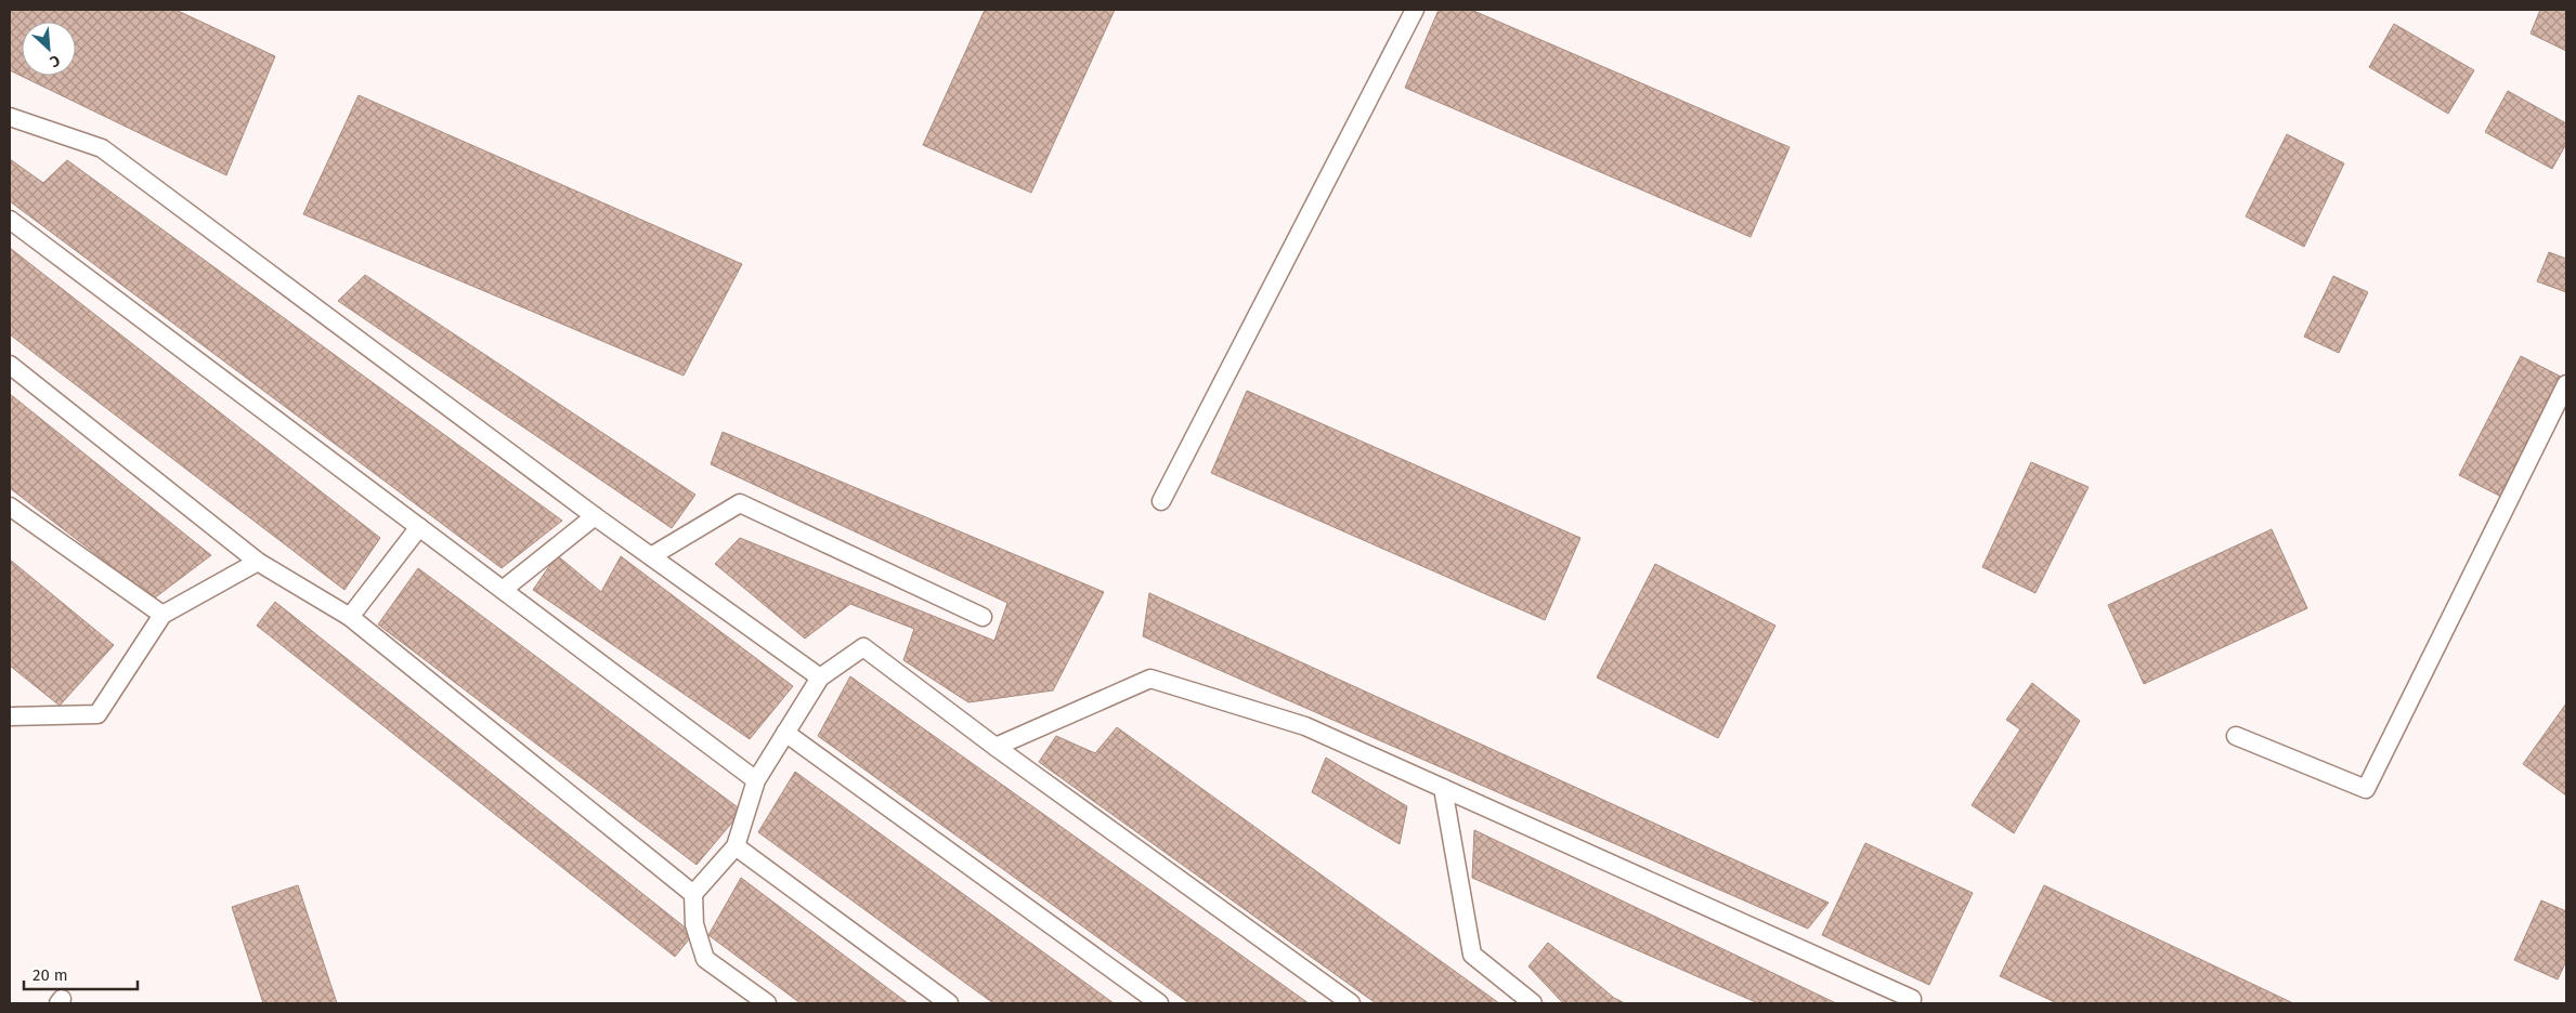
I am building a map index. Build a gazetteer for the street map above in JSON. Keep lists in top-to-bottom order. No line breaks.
{"scale_bar":"20 m","north":"bottom right"}
